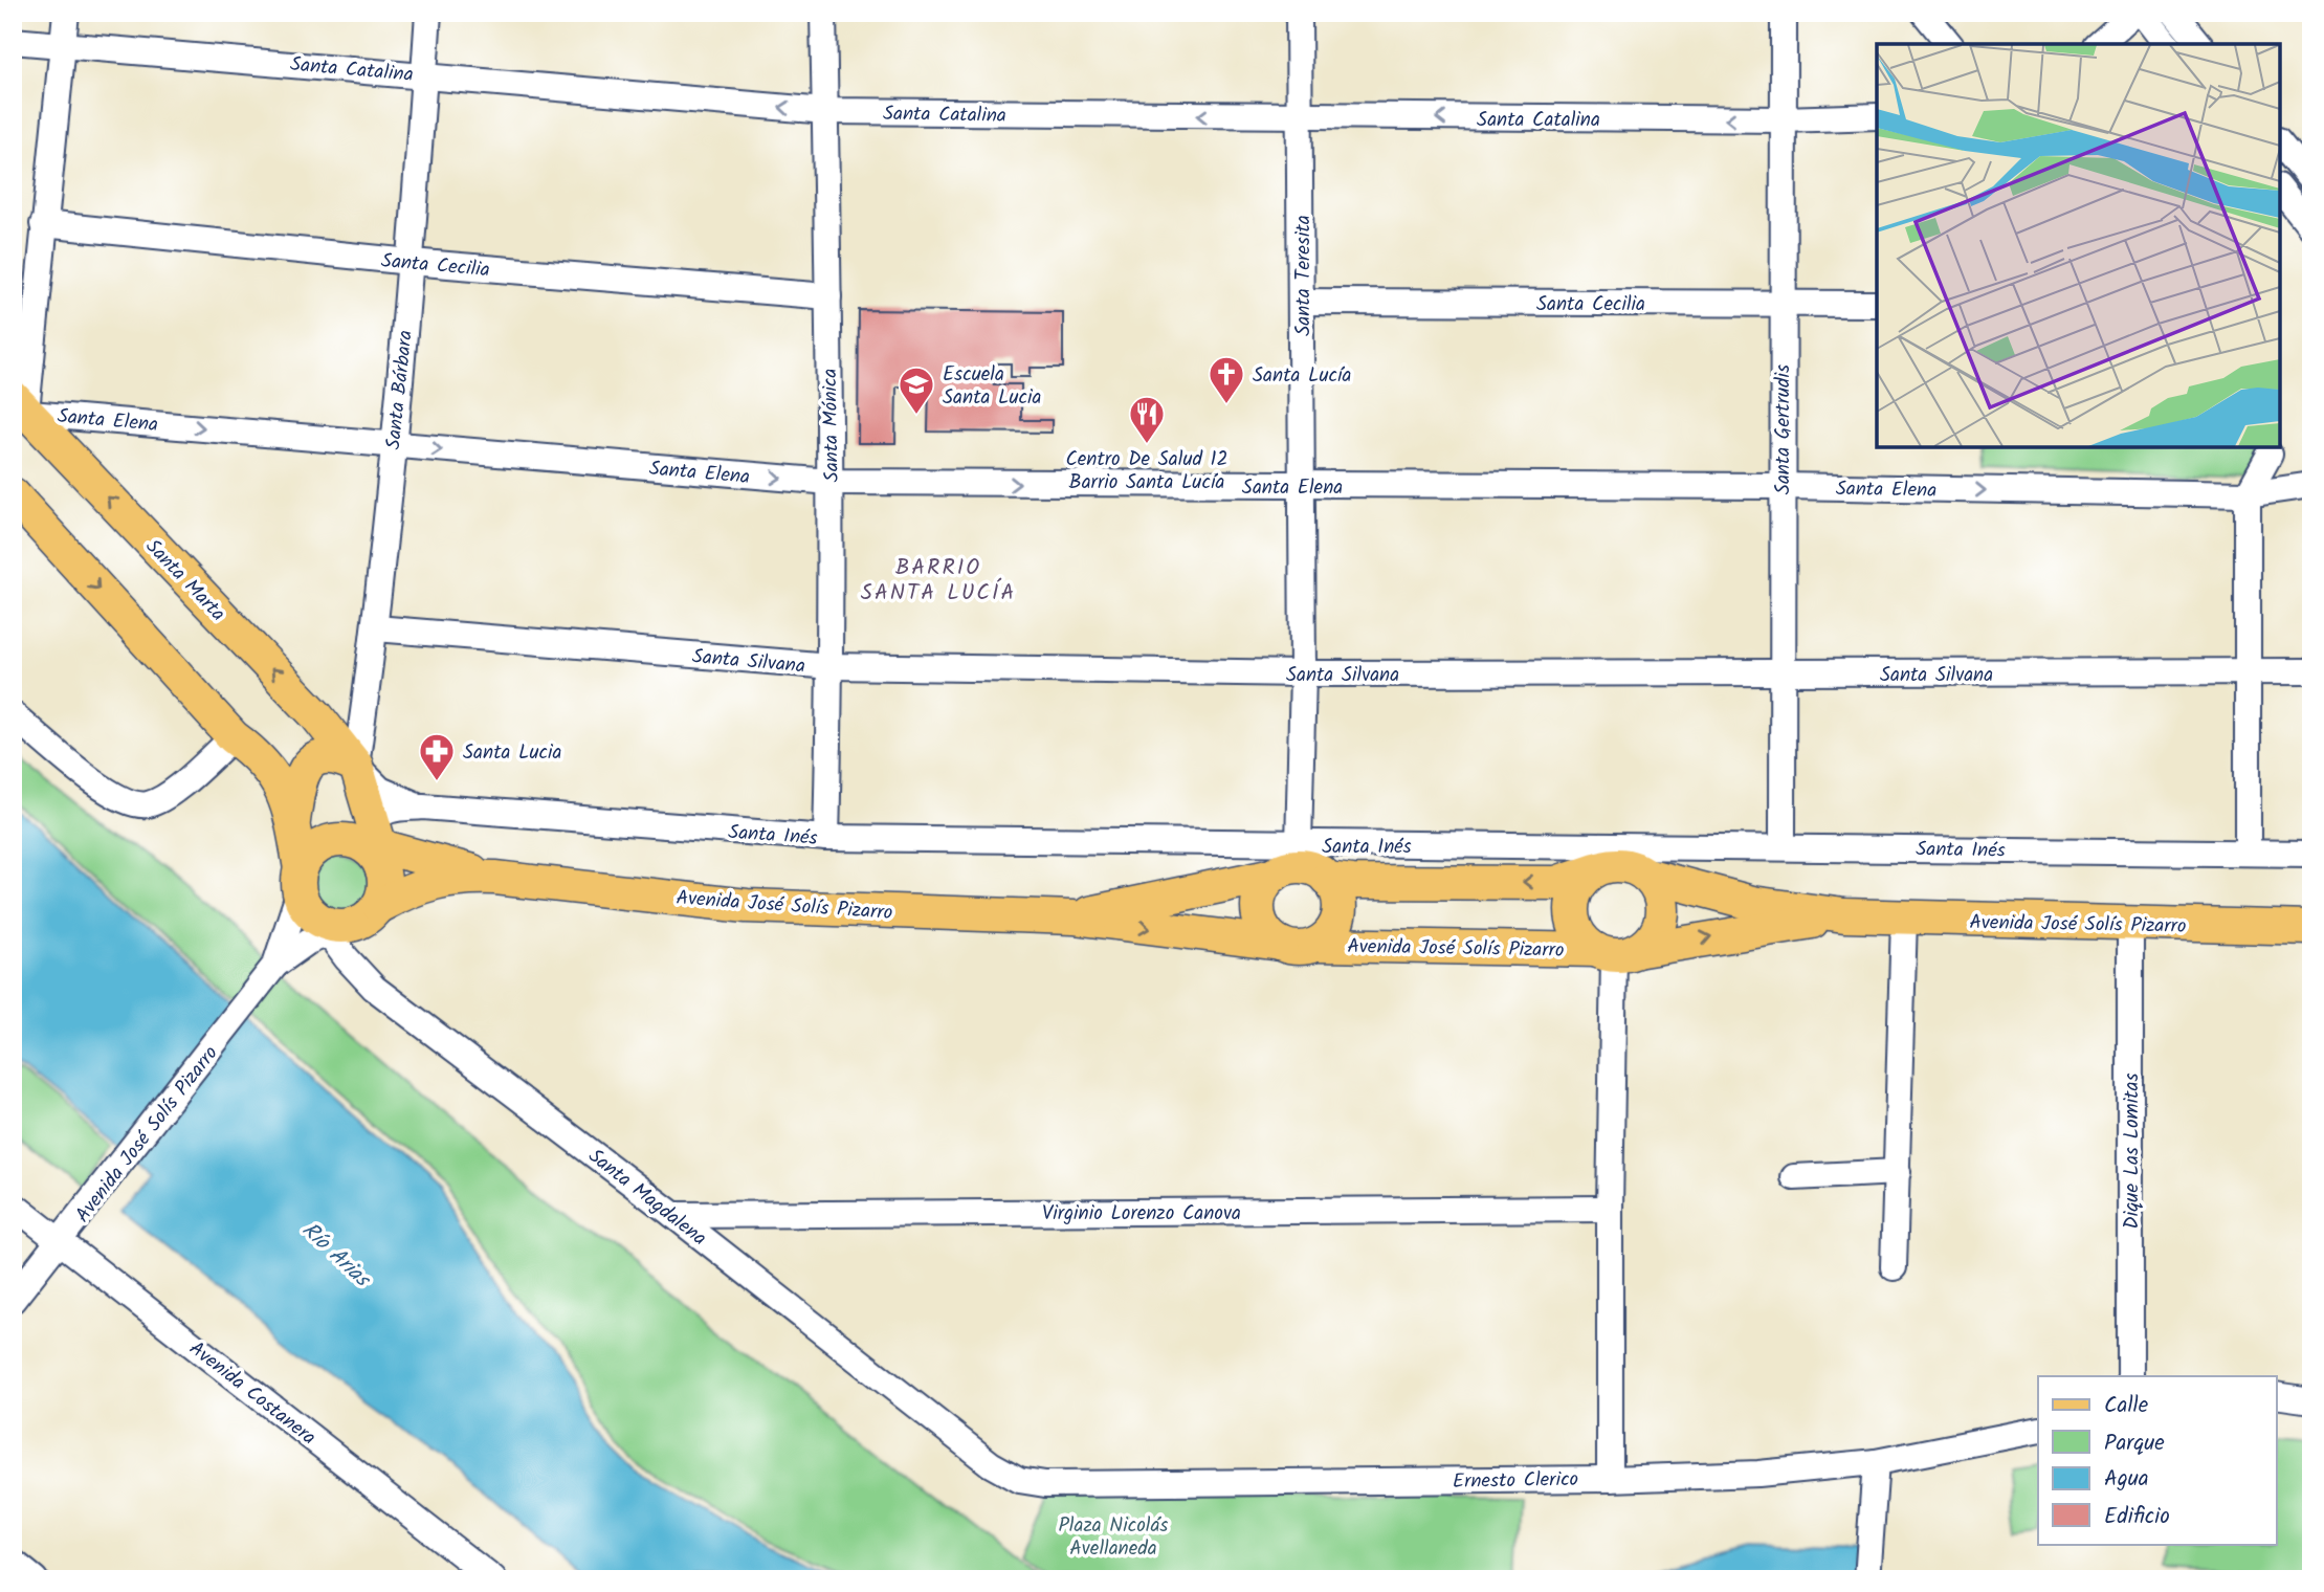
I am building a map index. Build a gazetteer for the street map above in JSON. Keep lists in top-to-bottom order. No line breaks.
{"streets":{"main road":["Santa Marta","Avenida José Solís Pizarro"],"street":["Santa Catalina","Santa Cecilia","Santa Teresita","Santa Bárbara","Santa Elena","Santa Mónica","Santa Gertrudis","Santa Silvana","Santa Inés","Dique Las Lomitas","Santa Magdalena","Virginio Lorenzo Canova","Avenida Costanera","Ernesto Clerico"]},"crossings":[["Santa Catalina","Santa Teresita"],["Santa Catalina","Santa Bárbara"],["Santa Catalina","Santa Mónica"],["Santa Catalina","Santa Gertrudis"],["Santa Cecilia","Santa Teresita"],["Santa Cecilia","Santa Bárbara"],["Santa Cecilia","Santa Mónica"],["Santa Cecilia","Santa Gertrudis"],["Santa Teresita","Santa Elena"],["Santa Teresita","Santa Silvana"],["Santa Teresita","Santa Inés"],["Santa Teresita","Avenida José Solís Pizarro"],["Santa Bárbara","Santa Elena"],["Santa Bárbara","Santa Marta"],["Santa Bárbara","Santa Silvana"],["Santa Bárbara","Santa Inés"],["Santa Elena","Santa Mónica"],["Santa Elena","Santa Gertrudis"],["Santa Elena","Santa Marta"],["Santa Mónica","Santa Silvana"],["Santa Mónica","Santa Inés"],["Santa Gertrudis","Santa Silvana"],["Santa Gertrudis","Santa Inés"],["Santa Marta","Santa Inés"],["Santa Inés","Avenida José Solís Pizarro"],["Santa Inés","Santa Magdalena"],["Avenida José Solís Pizarro","Dique Las Lomitas"],["Avenida José Solís Pizarro","Santa Magdalena"],["Avenida José Solís Pizarro","Avenida Costanera"],["Santa Magdalena","Virginio Lorenzo Canova"],["Santa Magdalena","Ernesto Clerico"]],"one_way":["Santa Catalina","Santa Elena"],"districts":["BARRIO SANTA LUCÍA"],"water":["Río Arias"],"parks":["Plaza Nicolás Avellaneda"],"places":{"church":["Santa Lucía"],"school or university":["Escuela Santa Lucia"],"restaurant":["Centro De Salud 12 Barrio Santa Lucía"],"pharmacy":["Santa Lucia"]},"legend":["Calle","Parque","Agua","Edificio"]}
